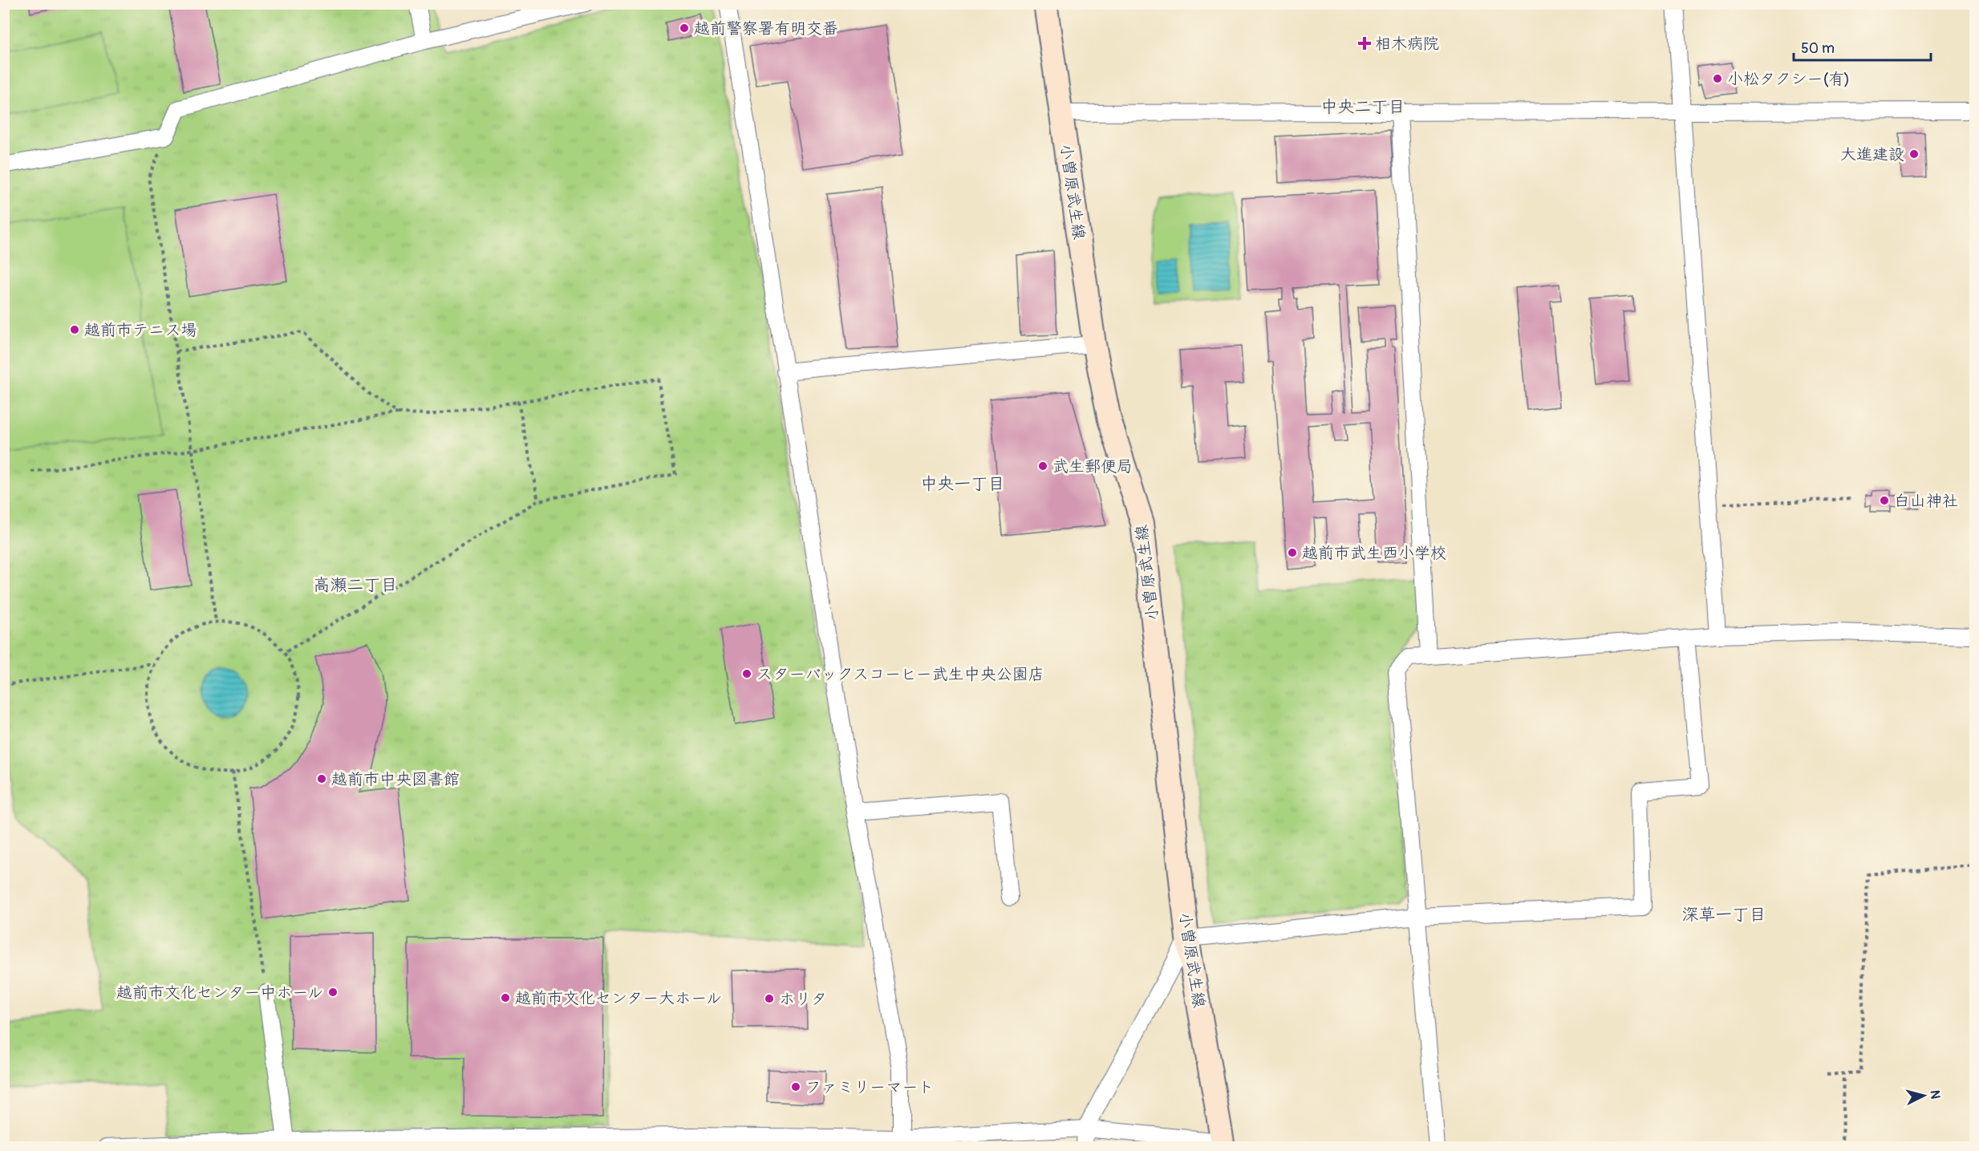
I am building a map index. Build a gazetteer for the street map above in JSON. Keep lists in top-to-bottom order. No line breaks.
{"streets":{"main road":["小曽原武生線"]},"districts":["中央二丁目","中央一丁目","高瀬二丁目","深草一丁目"],"places":{"other":["越前警察署有明交番","小松タクシー(有)","大進建設","越前市テニス場","武生郵便局","白山神社","越前市武生西小学校","スターバックスコーヒー武生中央公園店","越前市中央図書館","越前市文化センター中ホール","越前市文化センター大ホール","ホリタ","ファミリーマート"],"health":["相木病院"]},"scale_bar":"50 m","north":"right"}
